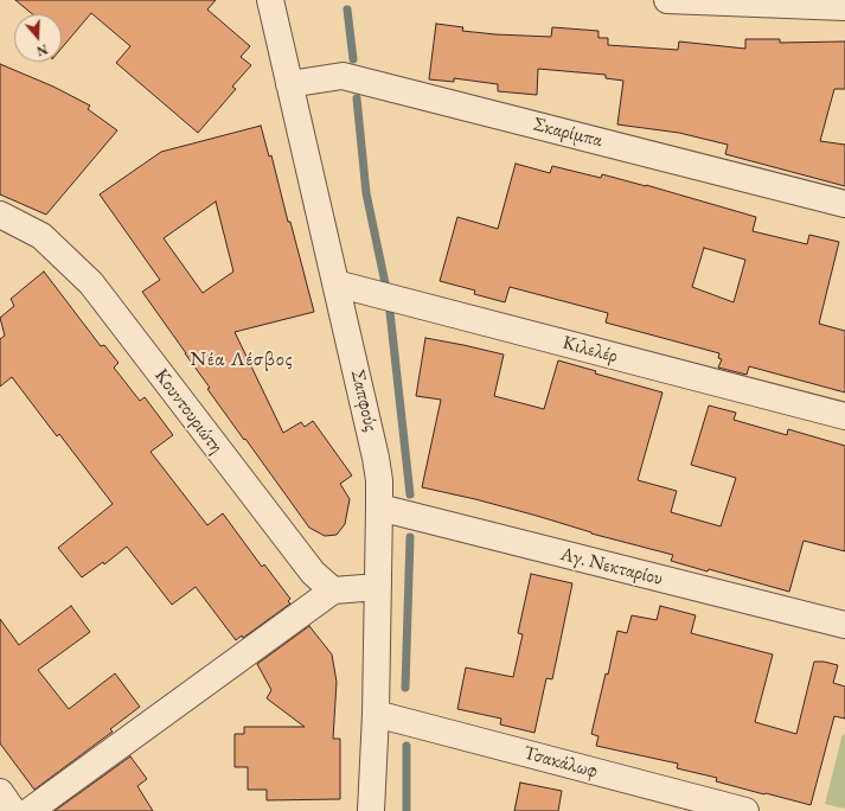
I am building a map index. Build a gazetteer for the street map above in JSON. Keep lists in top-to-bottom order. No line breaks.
{"streets":{"street":["Σκαρίμπα","Κιλελέρ","Σαπφούς","Κουντουριώτη","Αγ. Νεκταρίου","Τσακάλωφ"]},"crossings":[["Σκαρίμπα","Σαπφούς"],["Κιλελέρ","Σαπφούς"],["Σαπφούς","Αγ. Νεκταρίου"],["Σαπφούς","Τσακάλωφ"]],"districts":["Νέα Λέσβος"],"north":"bottom"}
